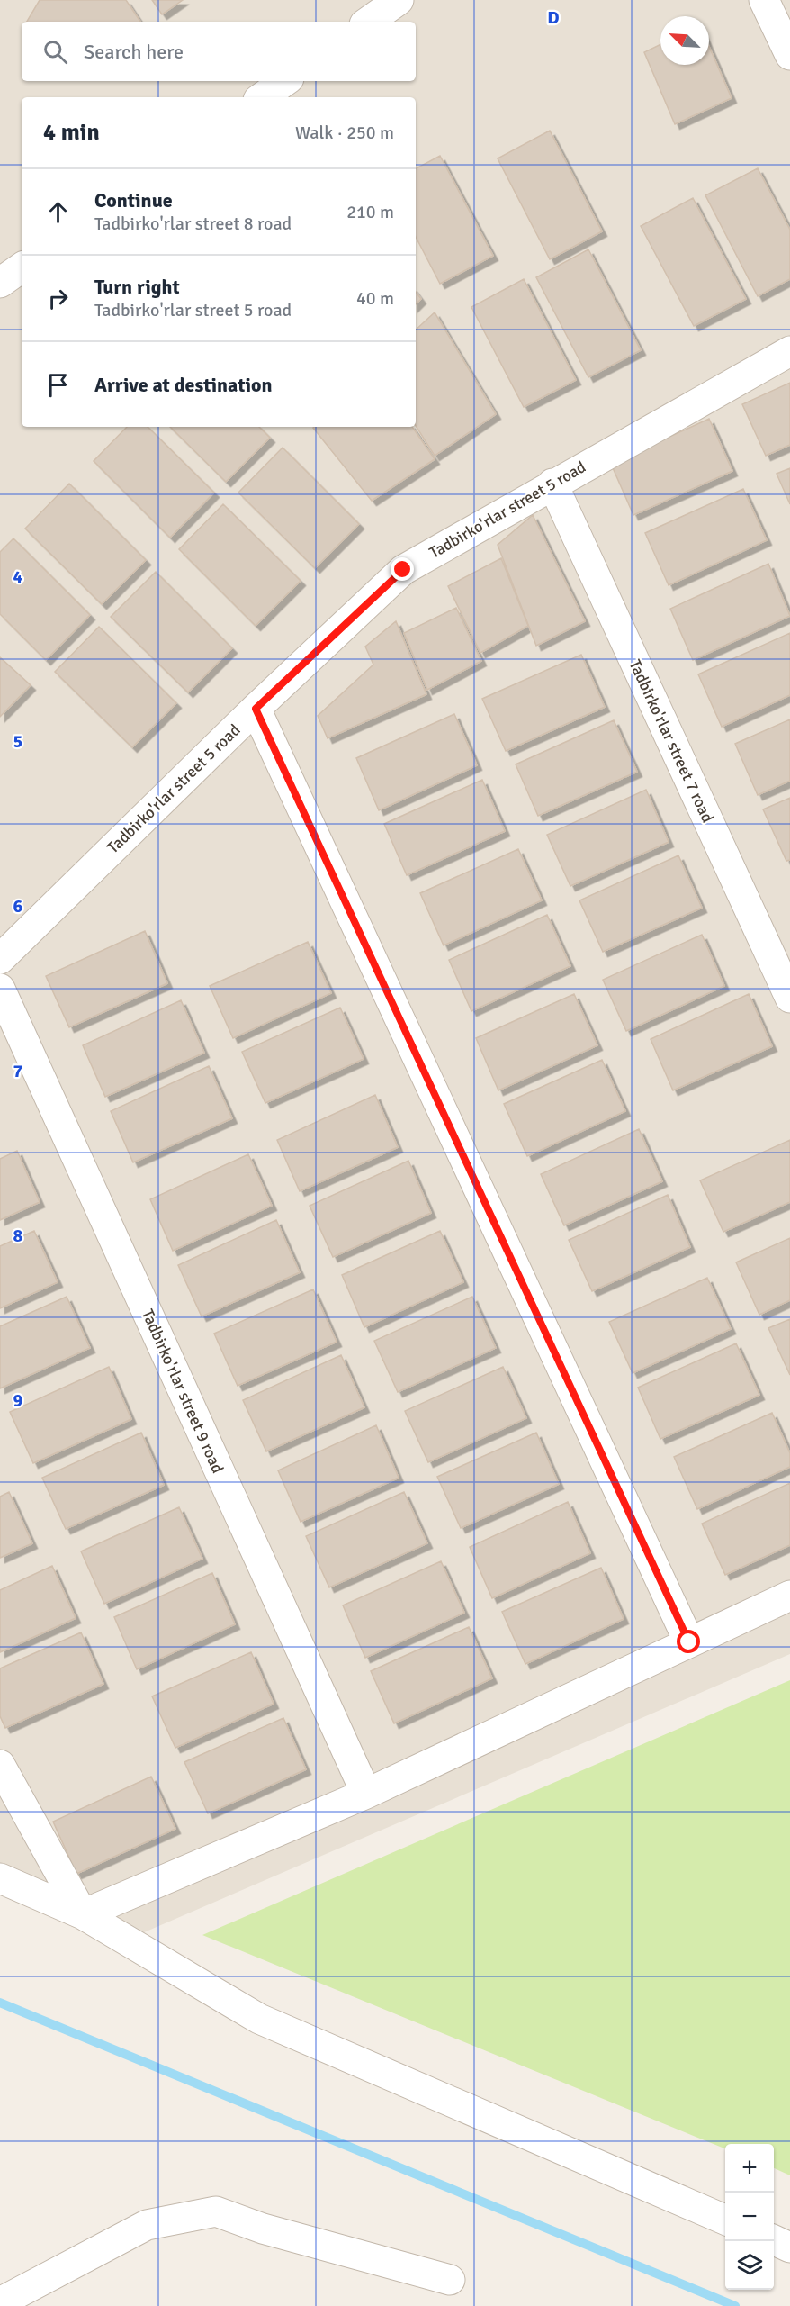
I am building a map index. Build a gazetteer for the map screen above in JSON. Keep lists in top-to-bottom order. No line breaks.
{"streets":{"street":["Tadbirko'rlar street 5 road","Tadbirko'rlar street 7 road","Tadbirko'rlar street 9 road"]},"crossings":[["Tadbirko'rlar street 5 road","Tadbirko'rlar street 7 road"]],"north":"top left","page":{"search":"Search here","heading":["4 min","Walk · 250 m"],"list":[["Continue","Tadbirko'rlar street 8 road","210 m"],["Turn right","Tadbirko'rlar street 5 road","40 m"],"Arrive at destination"],"map_buttons":["+","−"]},"grid":{"columns":["D"],"rows":["4","5","6","7","8","9"]}}
